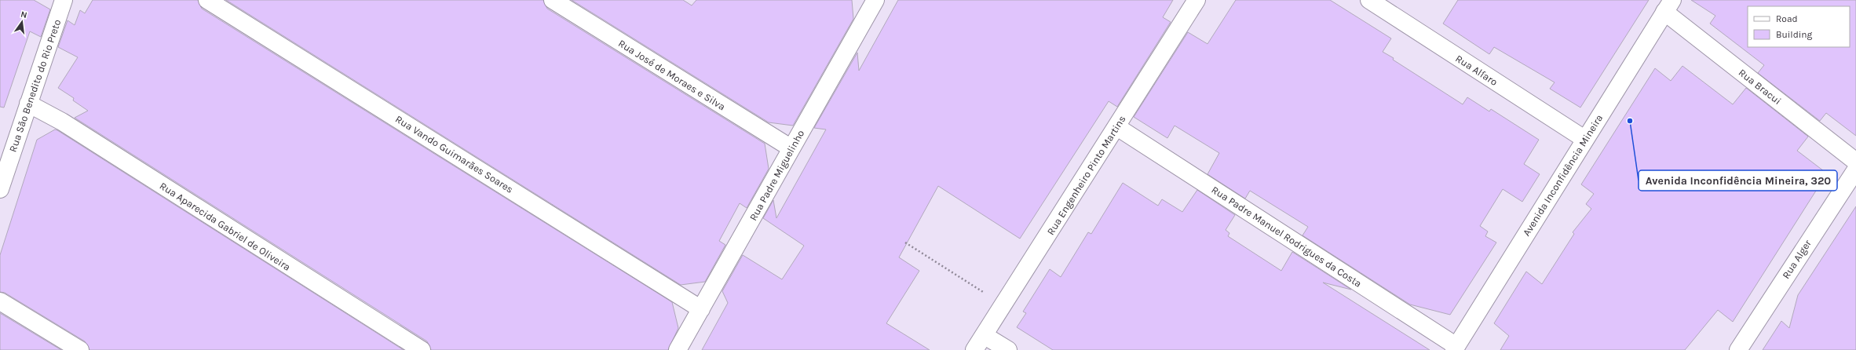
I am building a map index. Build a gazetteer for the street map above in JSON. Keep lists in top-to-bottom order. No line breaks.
{"streets":{"street":["Rua Alfaro","Rua José de Moraes e Silva","Rua São Benedito do Rio Preto","Rua Bracui","Rua Vando Guimarães Soares","Rua Padre Miguelinho","Rua Engenheiro Pinto Martins","Avenida Inconfidência Mineira","Rua Aparecida Gabriel de Oliveira","Rua Padre Manuel Rodrigues da Costa","Rua Alger"]},"crossings":[["Rua Alfaro","Avenida Inconfidência Mineira"],["Rua José de Moraes e Silva","Rua Padre Miguelinho"],["Rua São Benedito do Rio Preto","Rua Aparecida Gabriel de Oliveira"],["Rua Bracui","Avenida Inconfidência Mineira"],["Rua Vando Guimarães Soares","Rua Padre Miguelinho"],["Rua Engenheiro Pinto Martins","Rua Padre Manuel Rodrigues da Costa"],["Avenida Inconfidência Mineira","Rua Padre Manuel Rodrigues da Costa"]],"places":["Avenida Inconfidência Mineira, 320"],"legend":["Road","Building"],"north":"top"}
